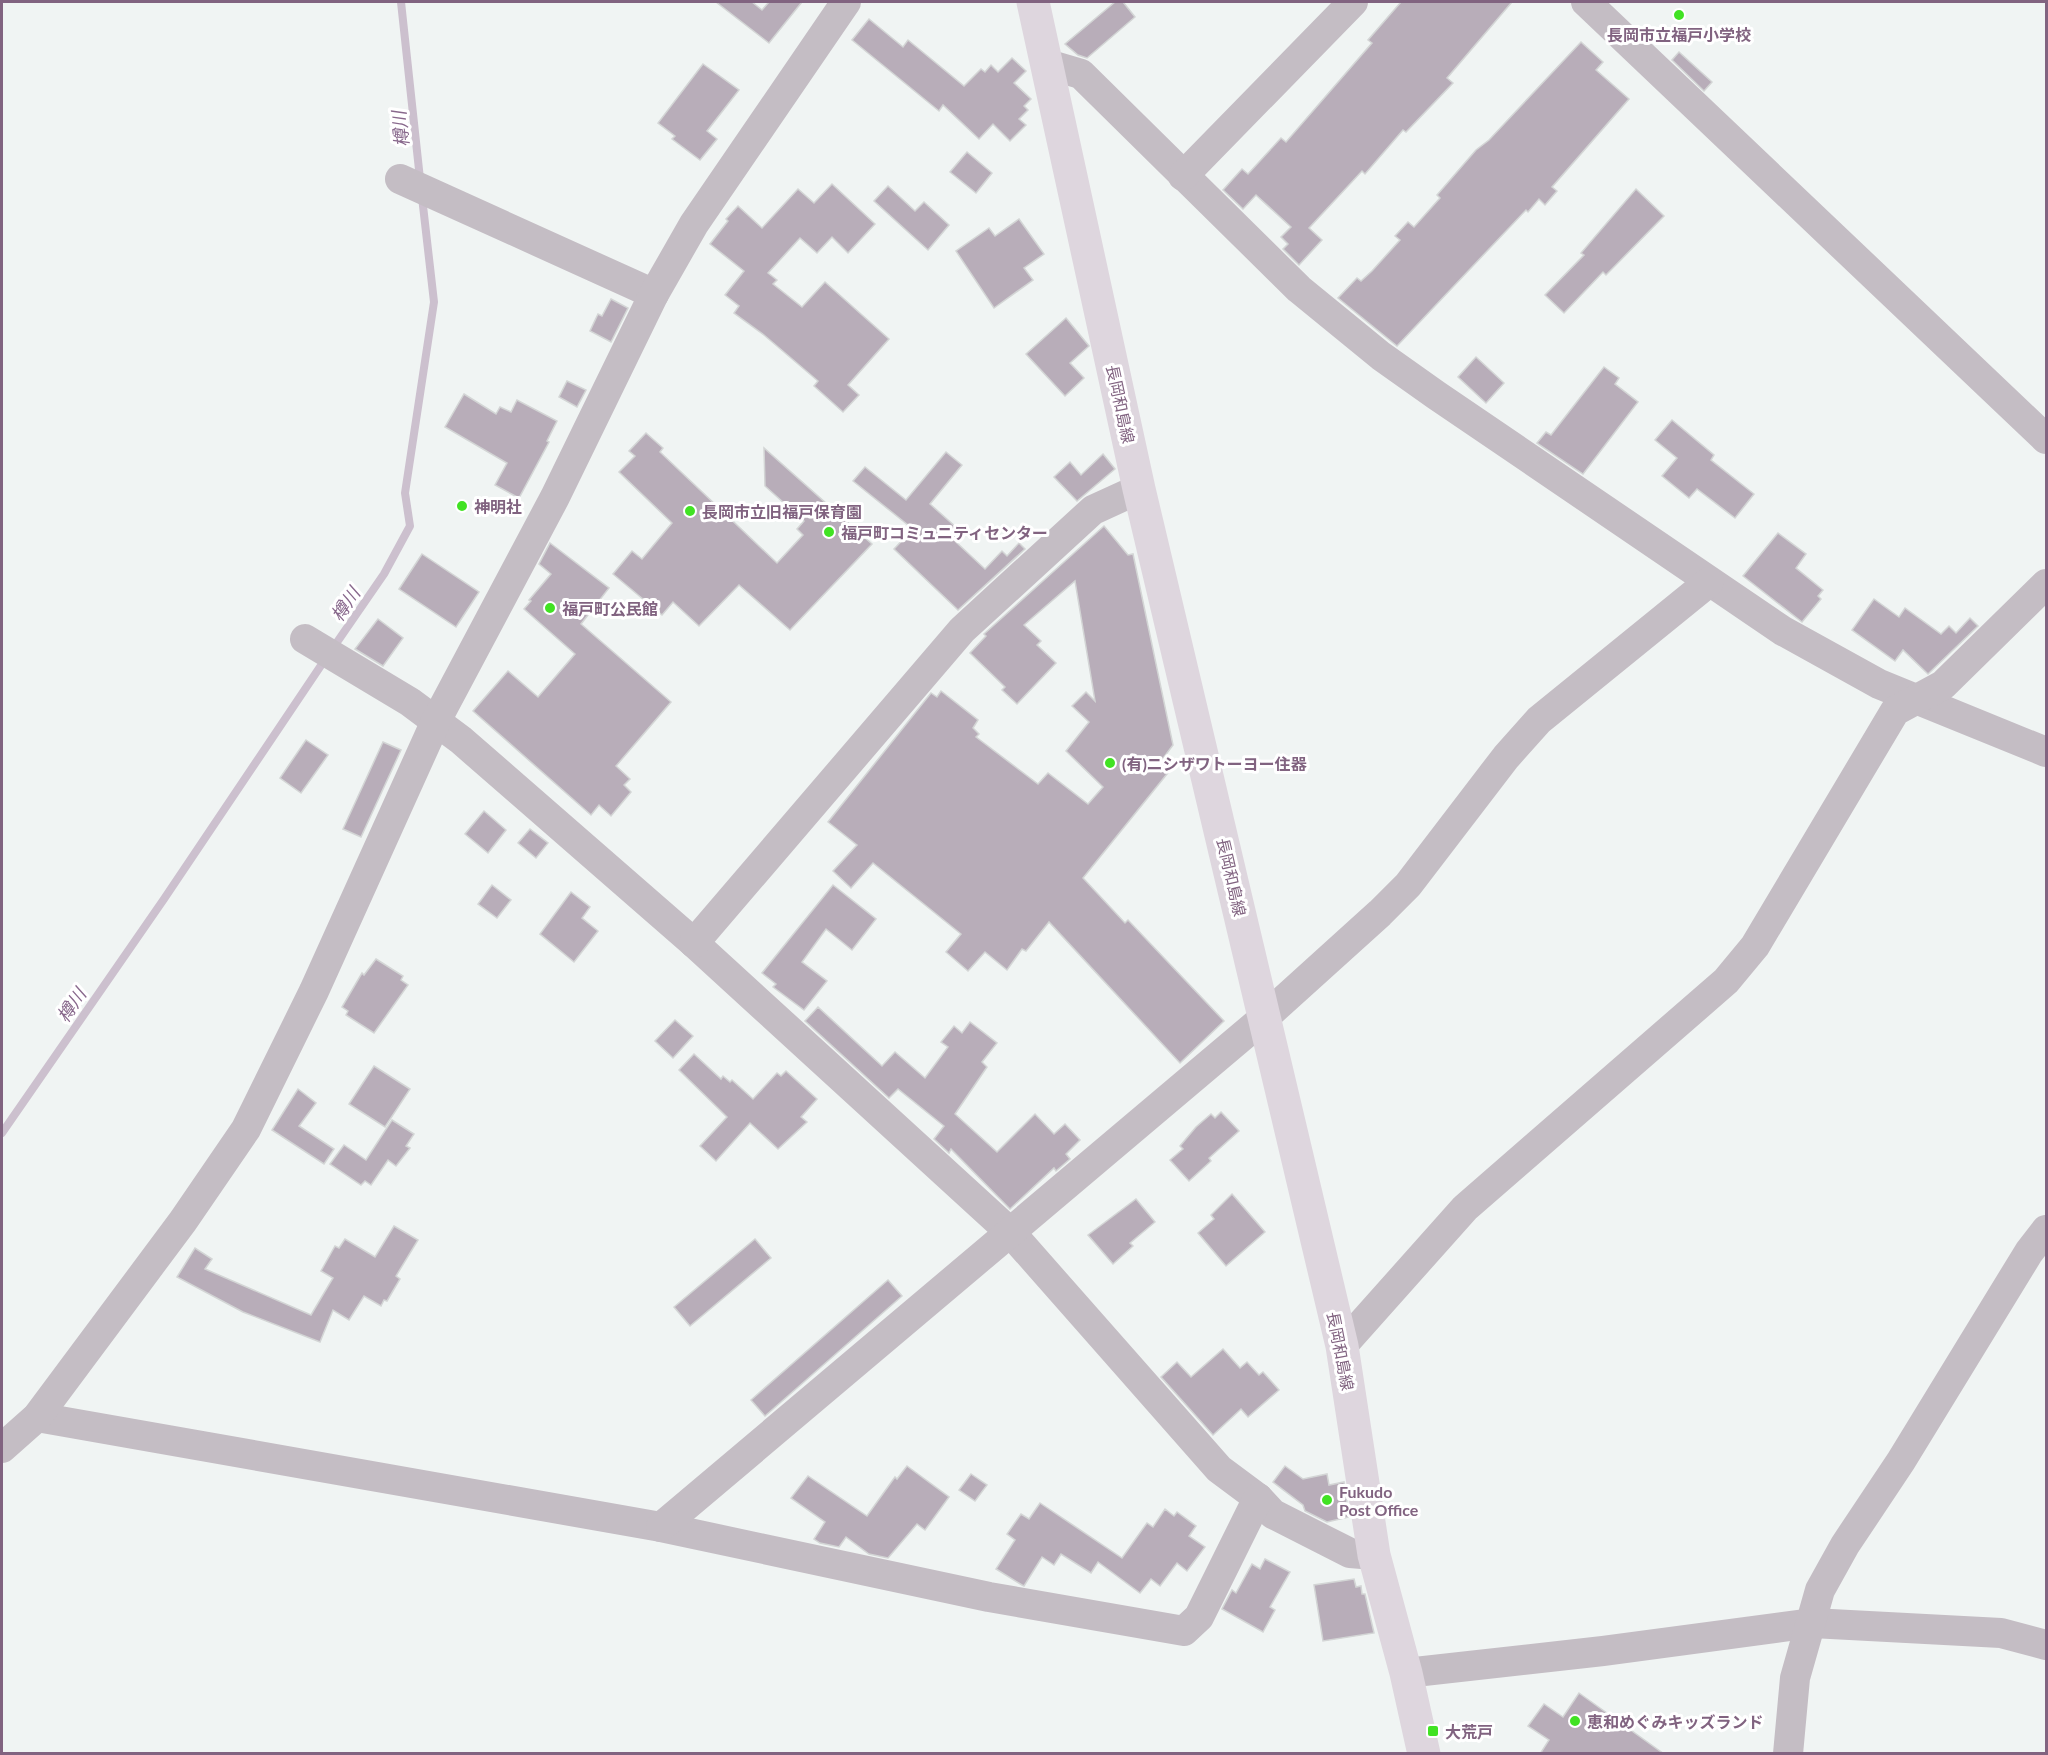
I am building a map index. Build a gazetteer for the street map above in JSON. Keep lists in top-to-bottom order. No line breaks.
{"streets":{"main road":["長岡和島線"]},"water":["樽川"],"places":{"other":["長岡市立福戸小学校","神明社","長岡市立旧福戸保育園","福戸町コミュニティセンター","福戸町公民館","(有)ニシザワトーヨー住器","Fukudo Post Office","恵和めぐみキッズランド"],"transit":["大荒戸"]}}
